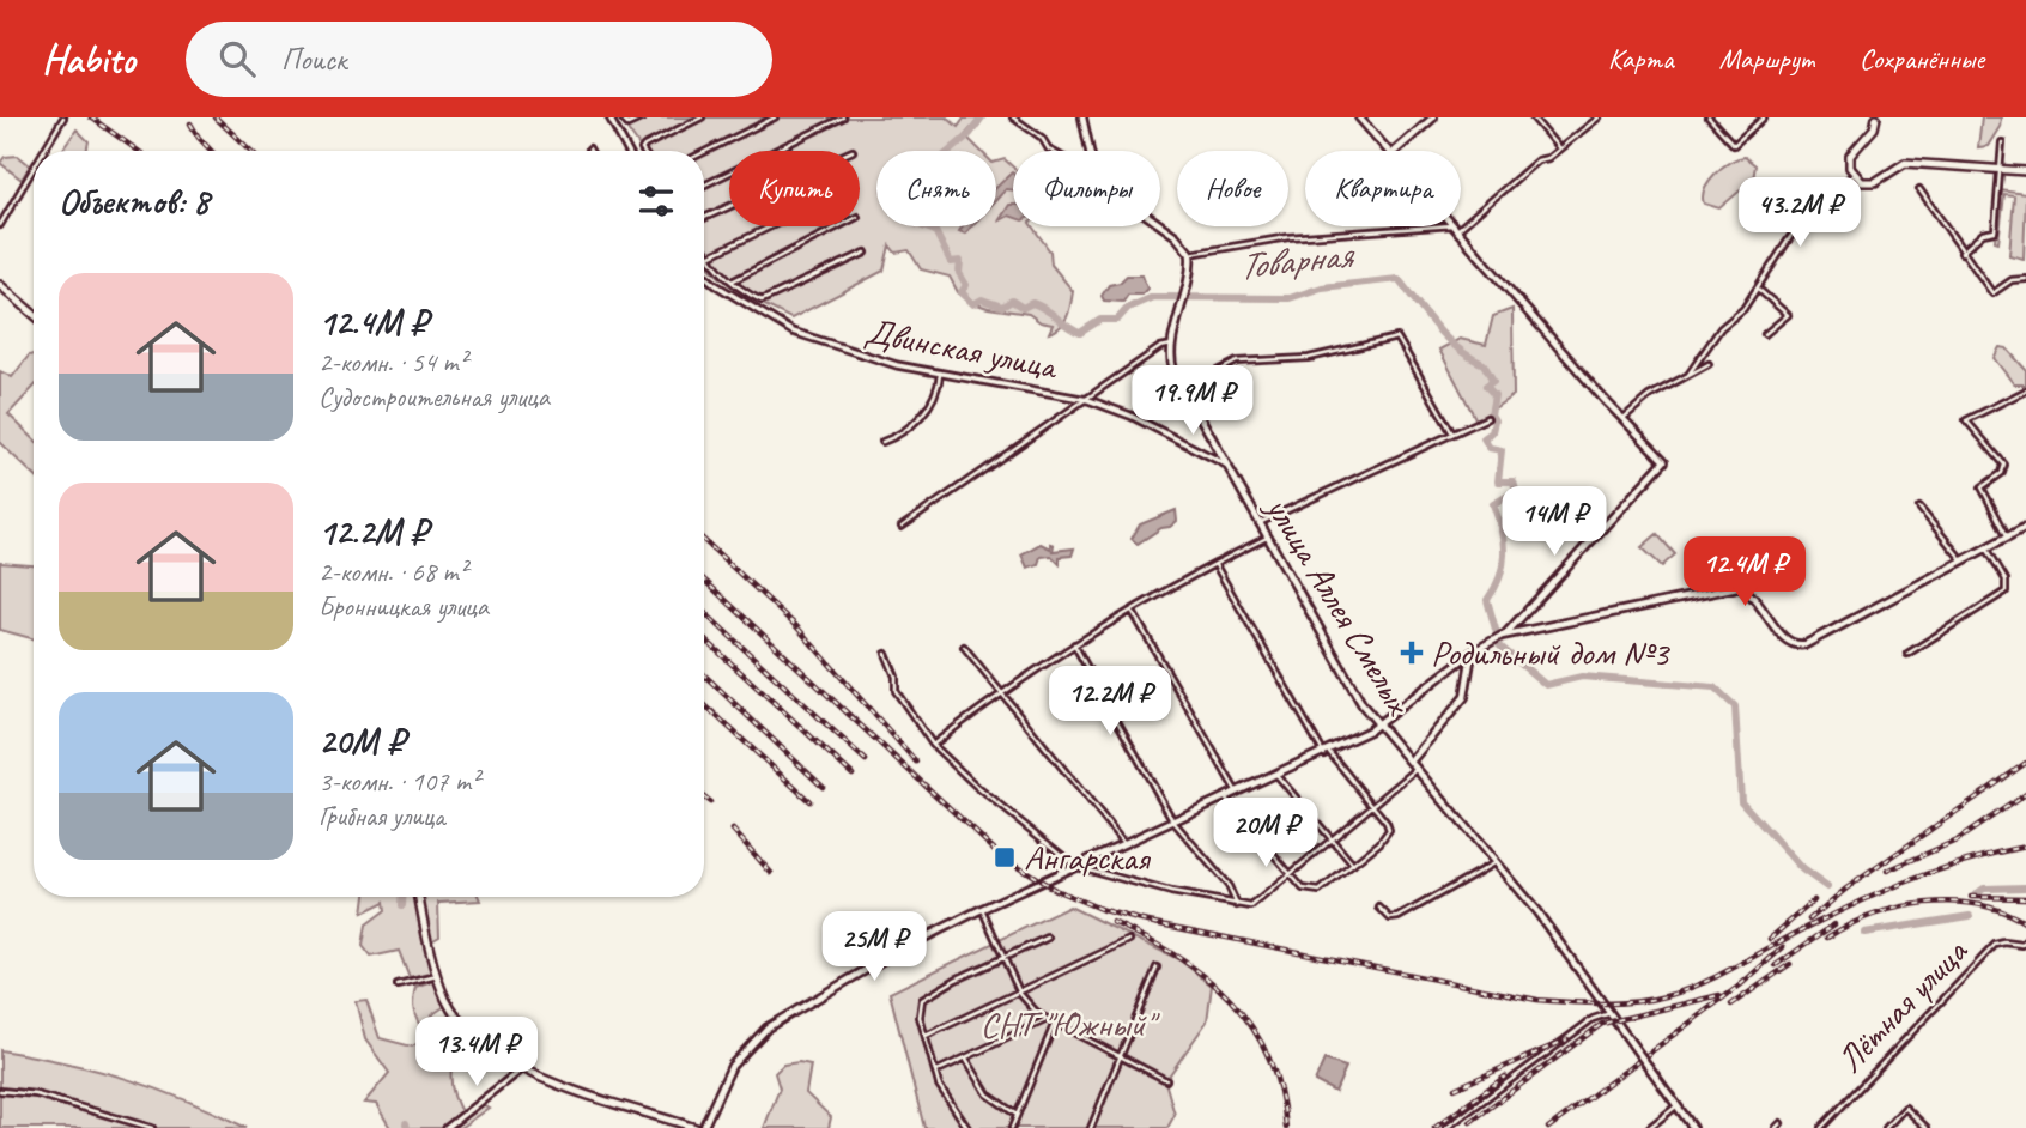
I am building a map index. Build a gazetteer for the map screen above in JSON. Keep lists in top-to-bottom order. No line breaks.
{"streets":{"main road":["улица Аллея Смелых"],"street":["Двинская улица","Лётная улица"]},"crossings":[["Двинская улица","улица Аллея Смелых"]],"water":["Товарная"],"parks":["СНТ \"Южный\""],"places":{"health":["Родильный дом №3"],"transit":["Ангарская"]},"page":{"header":"Habito","search":"Поиск","nav":["Карта","Маршрут","Сохранённые"],"chip":["Купить","Снять","Фильтры","Новое","Квартира"],"heading":"Объектов: 8","price":["43.2M ₽","19.9M ₽","14M ₽","12.4M ₽","12.2M ₽","20M ₽","25M ₽","13.4M ₽"],"list":[{"name":"12.4M ₽","note":"2-комн. · 54 m² · Судостроительная улица"},{"name":"12.2M ₽","note":"2-комн. · 68 m² · Бронницкая улица"},{"name":"20M ₽","note":"3-комн. · 107 m² · Грибная улица"}]}}
